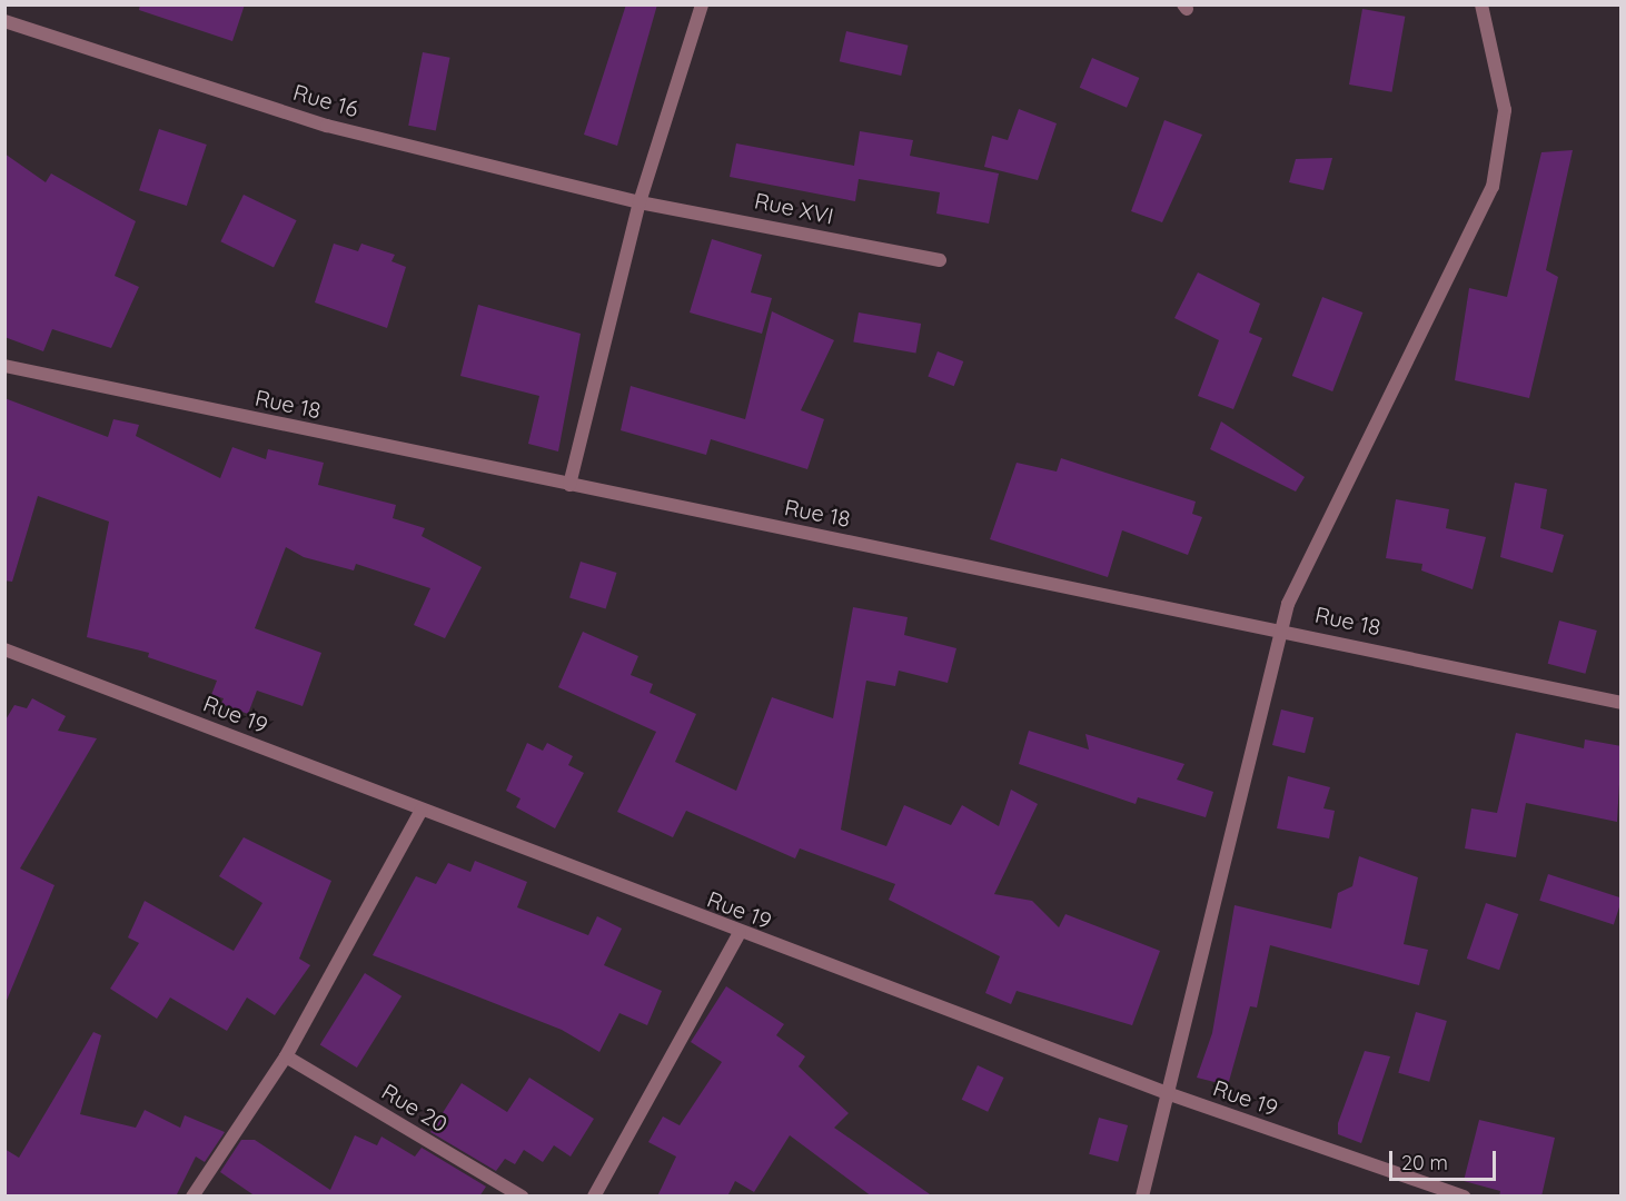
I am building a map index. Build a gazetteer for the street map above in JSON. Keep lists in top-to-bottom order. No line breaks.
{"streets":{"street":["Rue 16","Rue XVI","Rue 18","Rue 19","Rue 20"]},"crossings":[["Rue 16","Rue XVI"]],"scale_bar":"20 m"}
